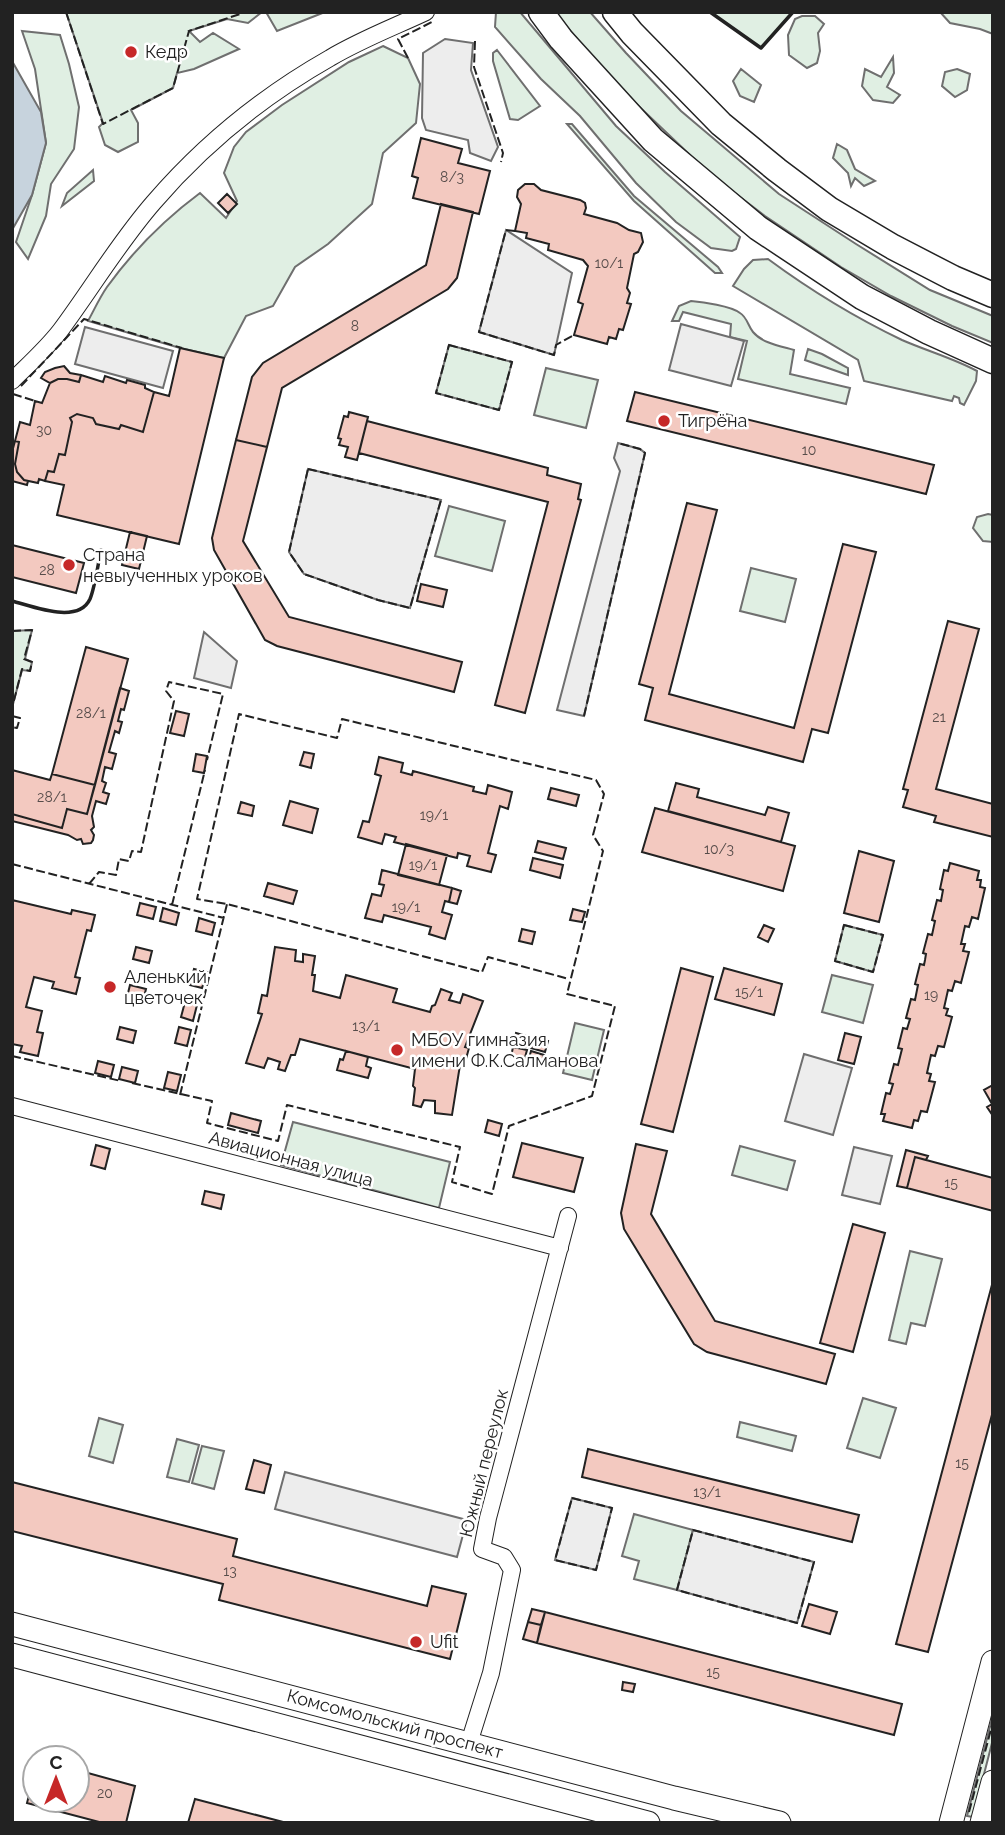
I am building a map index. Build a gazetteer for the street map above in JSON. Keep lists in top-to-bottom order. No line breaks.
{"streets":{"main road":["Комсомольский проспект"],"street":["Авиационная улица","Южный переулок"]},"crossings":[["Авиационная улица","Южный переулок"],["Южный переулок","Комсомольский проспект"]],"places":["Кедр","Тигрёна","Страна невыученных уроков","Аленький цветочек","МБОУ гимназия имени Ф.К.Салманова","Ufit"],"house_numbers":["8/3","10/1","8","30","10","28","28/1","21","28/1","19/1","10/3","19/1","19/1","15/1","19","13/1","15","15","13/1","13","15","20"],"north":"top"}
